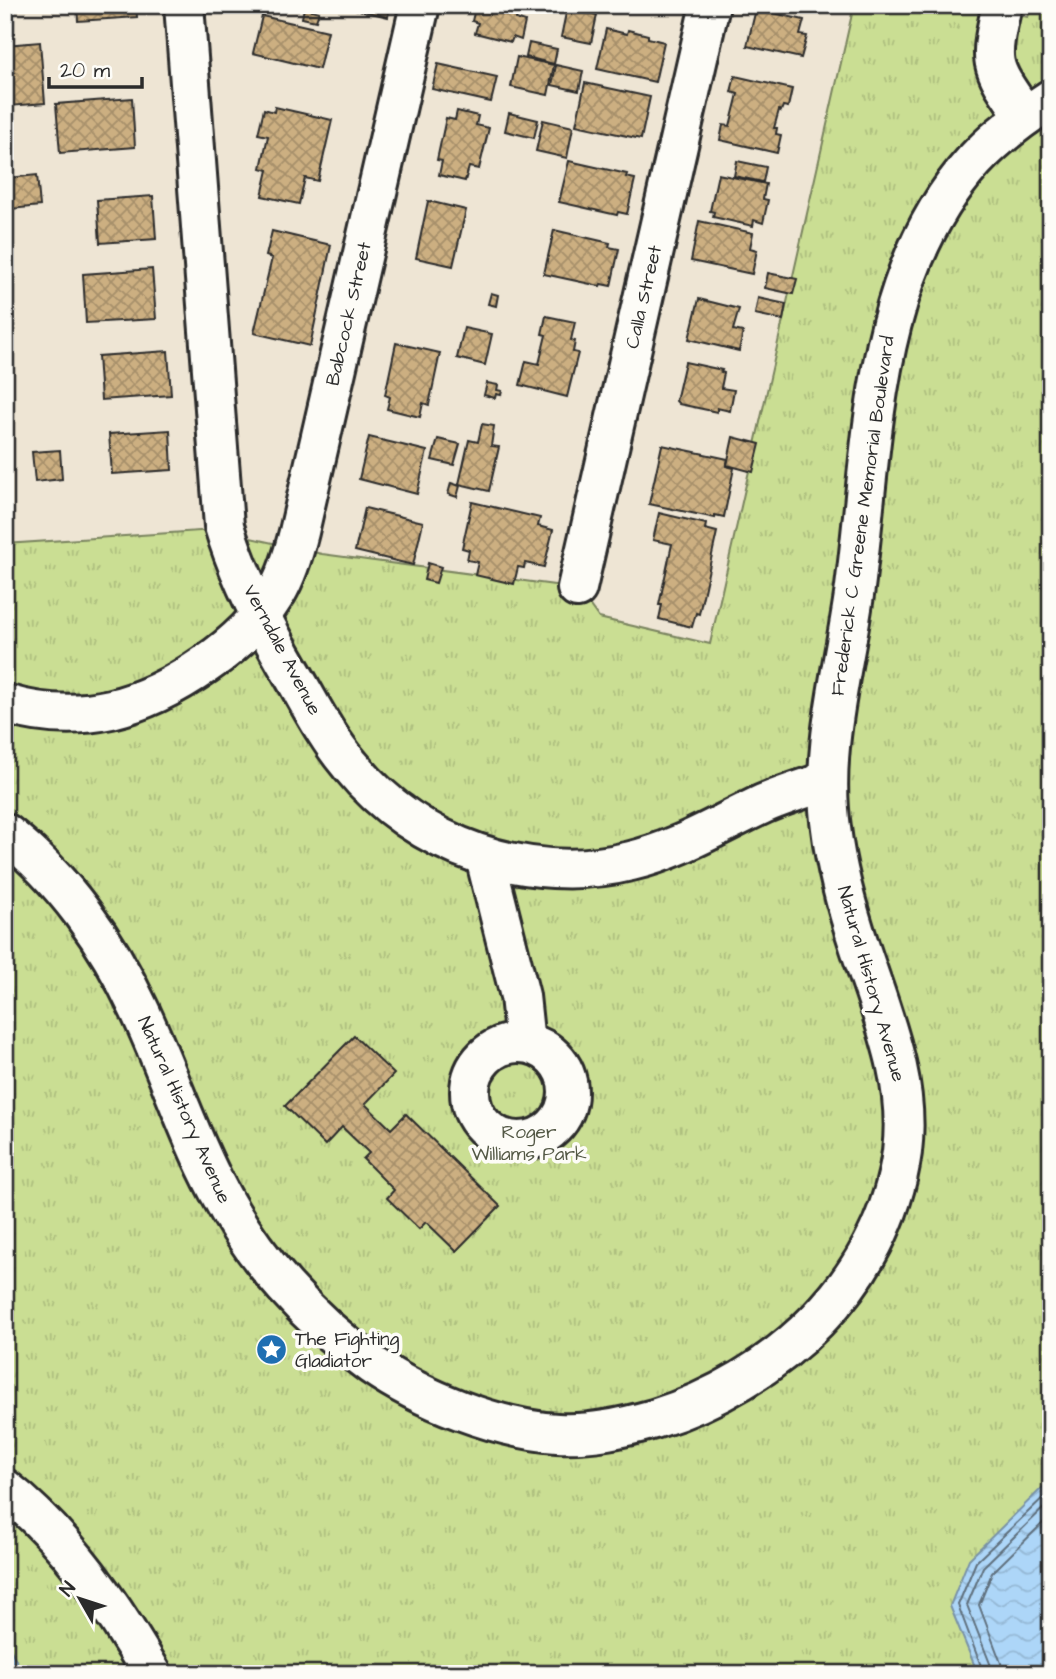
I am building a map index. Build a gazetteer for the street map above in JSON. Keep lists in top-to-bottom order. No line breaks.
{"streets":{"street":["Calla Street","Babcock Street","Frederick C Greene Memorial Boulevard","Verndale Avenue","Natural History Avenue"]},"crossings":[["Babcock Street","Verndale Avenue"],["Frederick C Greene Memorial Boulevard","Verndale Avenue"],["Frederick C Greene Memorial Boulevard","Natural History Avenue"],["Verndale Avenue","Natural History Avenue"]],"parks":["Roger Williams Park"],"places":{"place":["The Fighting Gladiator"]},"scale_bar":"20 m","north":"top left"}
